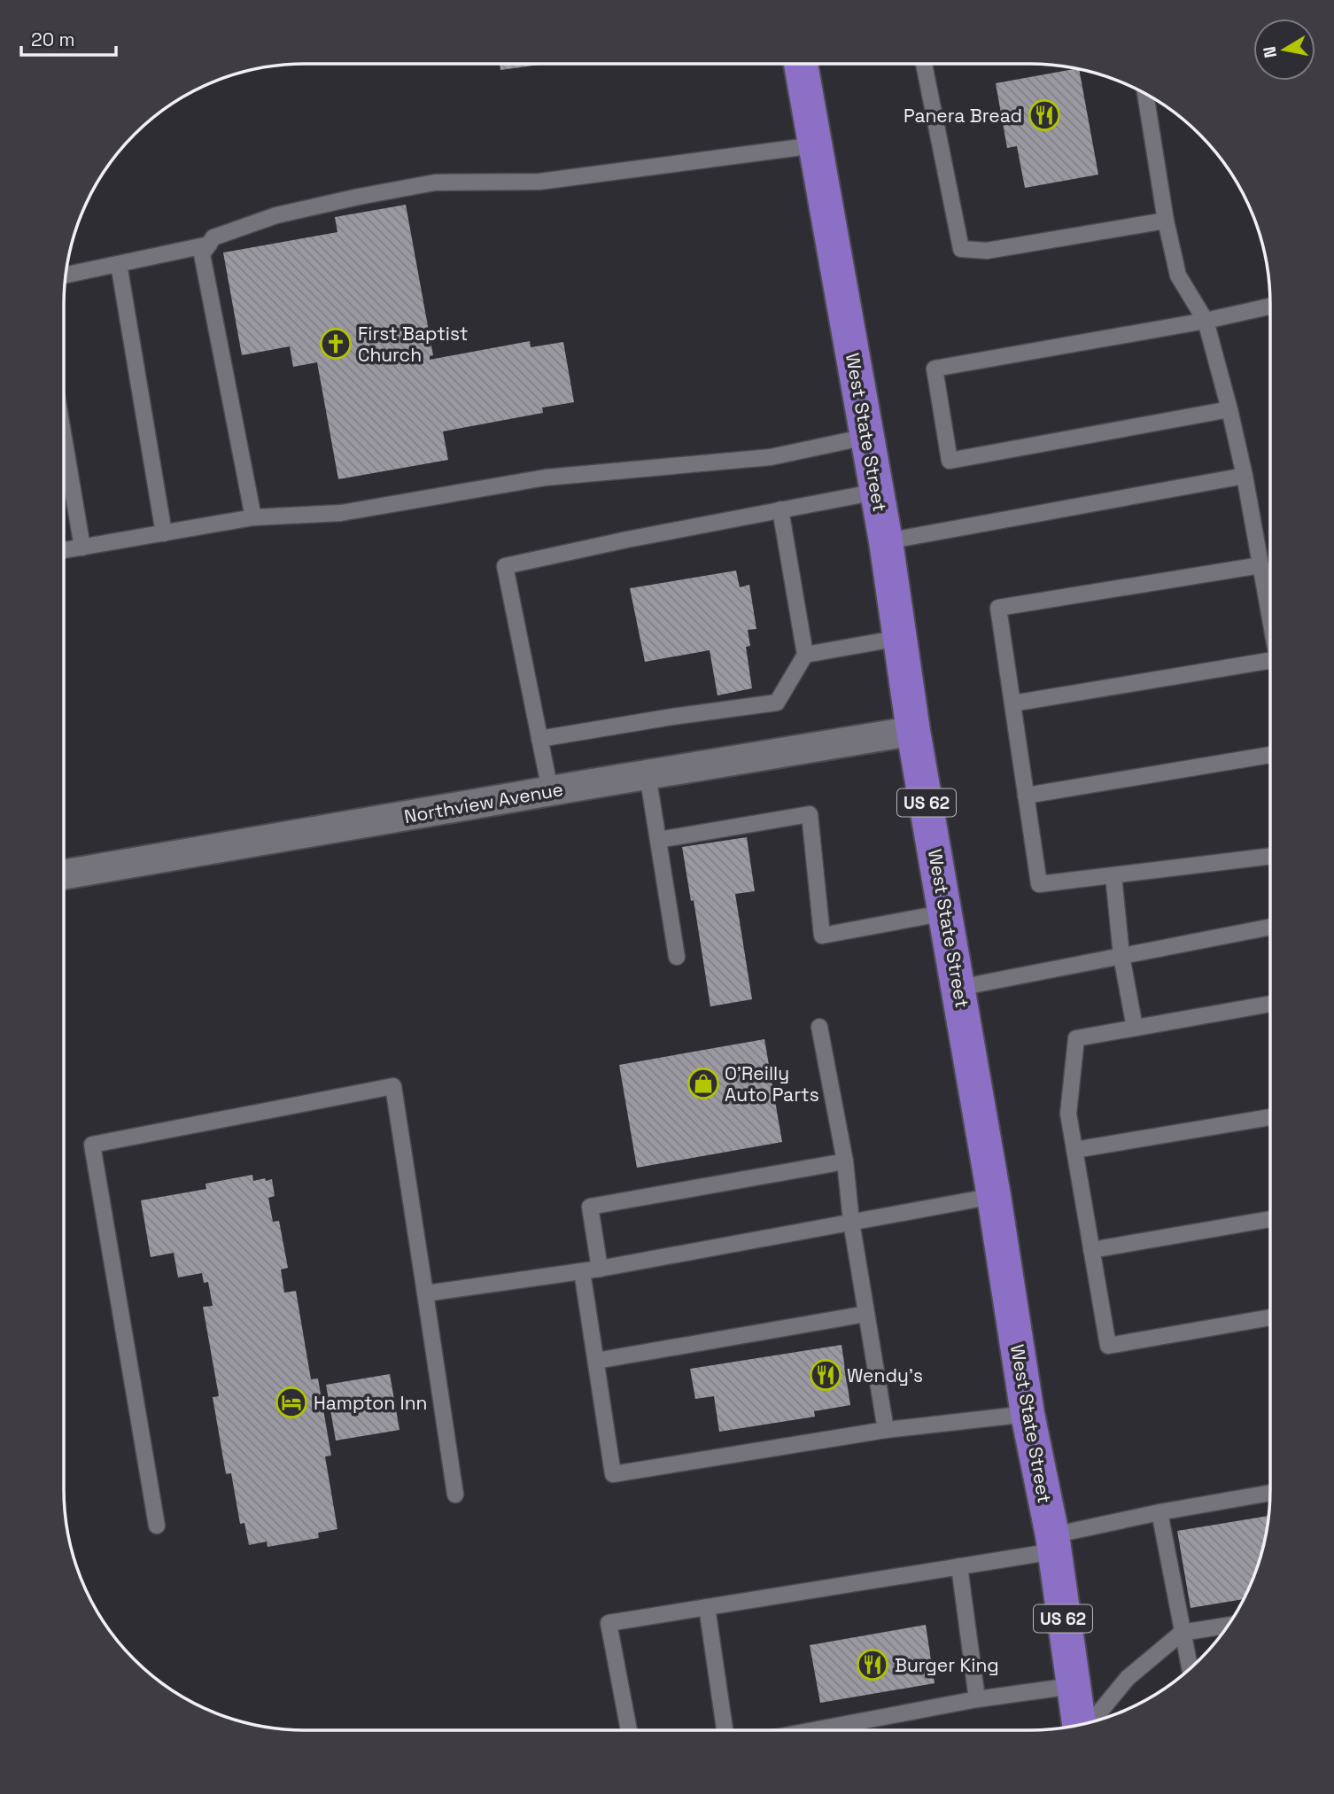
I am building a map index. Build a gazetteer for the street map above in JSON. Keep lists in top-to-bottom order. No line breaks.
{"streets":{"highway":["West State Street","US 62"],"street":["Northview Avenue"]},"crossings":[["West State Street","Northview Avenue"]],"places":{"restaurant":["Panera Bread","Wendy's","Burger King"],"church":["First Baptist Church"],"shop":["O'Reilly Auto Parts"],"hotel":["Hampton Inn"]},"scale_bar":"20 m","north":"left"}
